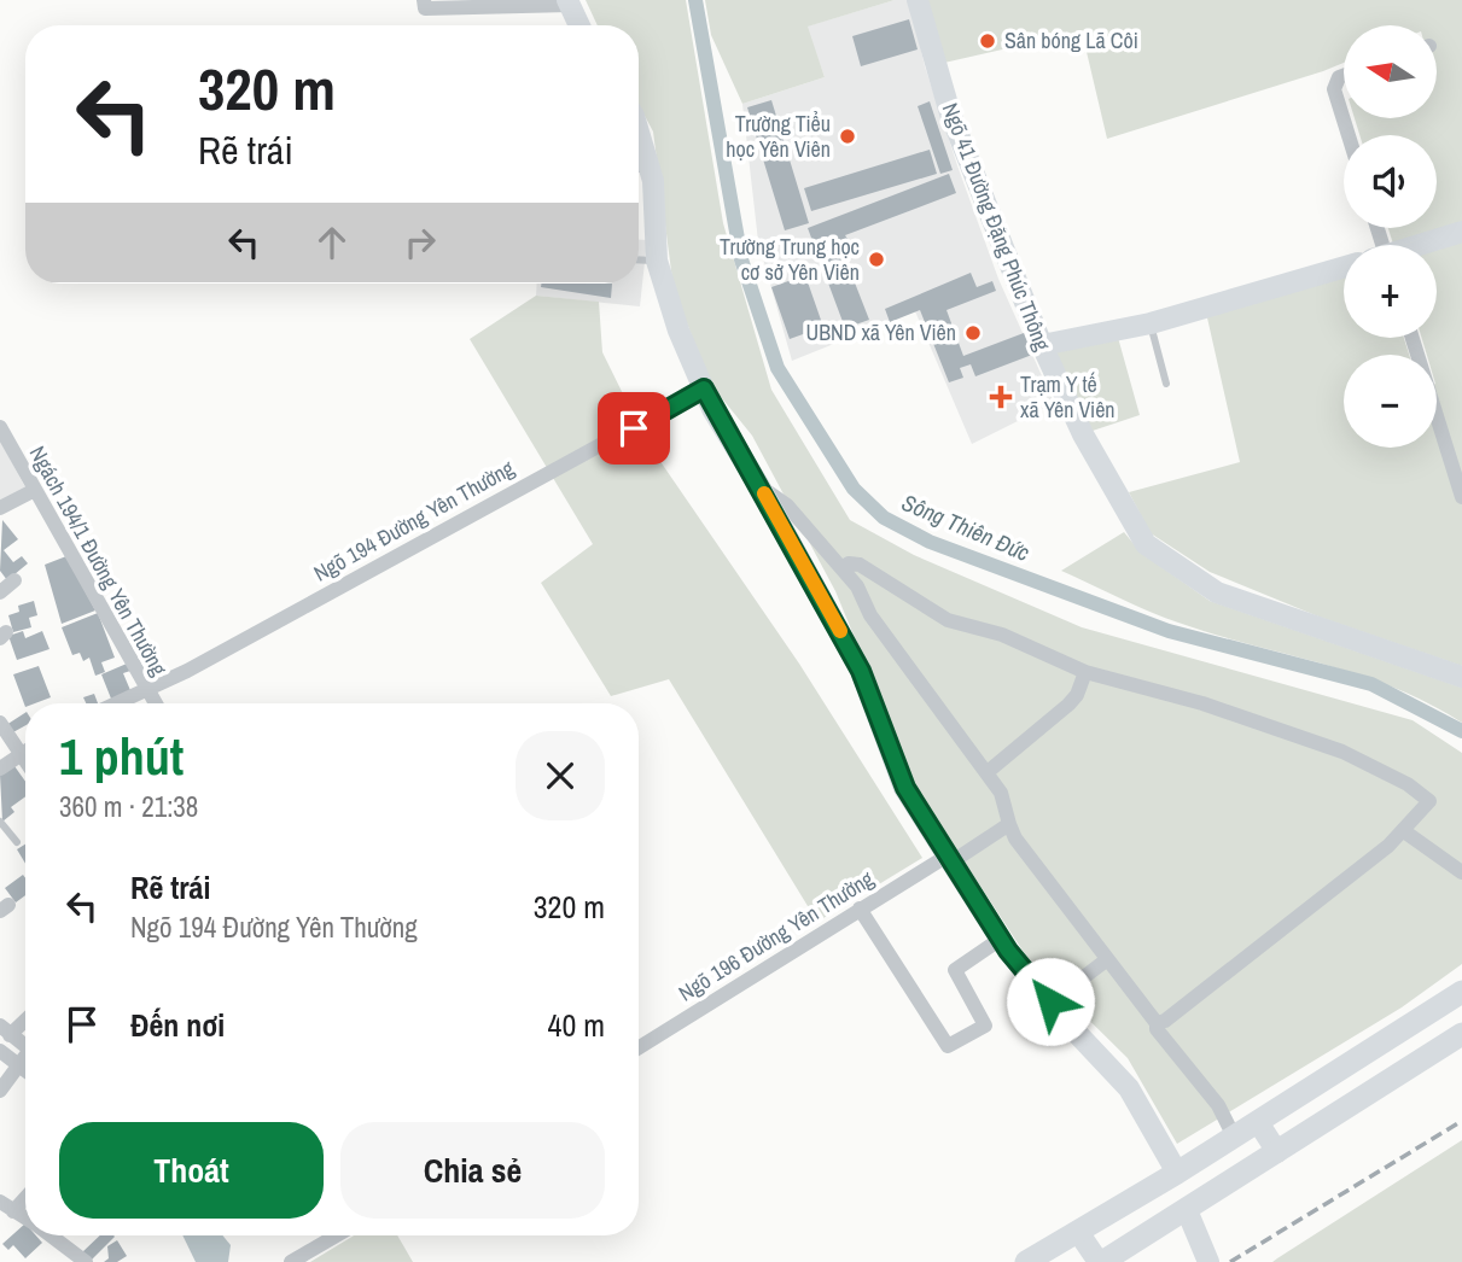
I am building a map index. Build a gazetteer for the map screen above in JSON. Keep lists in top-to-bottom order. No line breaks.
{"streets":{"main road":["Ngõ 41 Đường Đặng Phúc Thông"],"street":["Ngõ 194 Đường Yên Thường","Ngách 194/1 Đường Yên Thường","Ngõ 196 Đường Yên Thường"]},"crossings":[["Ngõ 194 Đường Yên Thường","Ngách 194/1 Đường Yên Thường"]],"water":["Sông Thiên Đức"],"places":{"other":["Sân bóng Lã Côi","Trường Tiểu học Yên Viên","Trường Trung học cơ sở Yên Viên","UBND xã Yên Viên"],"health":["Trạm Y tế xã Yên Viên"]},"north":"left","page":{"map_buttons":["+","−"],"turn":["320 m","Rẽ trái"],"heading":["1 phút","360 m · 21:38"],"list":[{"name":"Rẽ trái","note":"Ngõ 194 Đường Yên Thường","value":"320 m"},{"name":"Đến nơi","value":"40 m"}],"buttons":["Thoát","Chia sẻ"]}}
